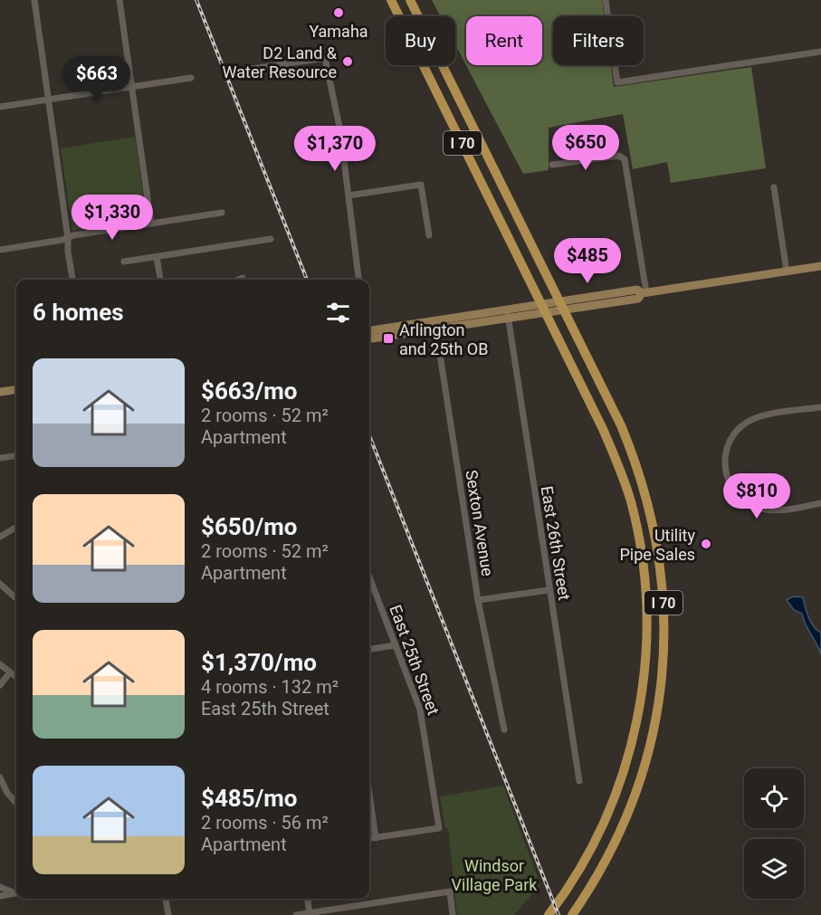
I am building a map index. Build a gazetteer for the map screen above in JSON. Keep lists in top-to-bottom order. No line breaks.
{"streets":{"highway":["I 70"],"street":["Sexton Avenue","East 26th Street","East 25th Street"]},"parks":["Windsor Village Park"],"places":{"other":["Yamaha","D2 Land & Water Resource","Utility Pipe Sales"],"transit":["Arlington and 25th OB"]},"page":{"chip":["Buy","Rent","Filters"],"price":["$663","$650","$1,370","$1,330","$485","$810"],"heading":"6 homes","list":[{"name":"$663/mo","note":"2 rooms · 52 m² · Apartment"},{"name":"$650/mo","note":"2 rooms · 52 m² · Apartment"},{"name":"$1,370/mo","note":"4 rooms · 132 m² · East 25th Street"},{"name":"$485/mo","note":"2 rooms · 56 m² · Apartment"}]}}
